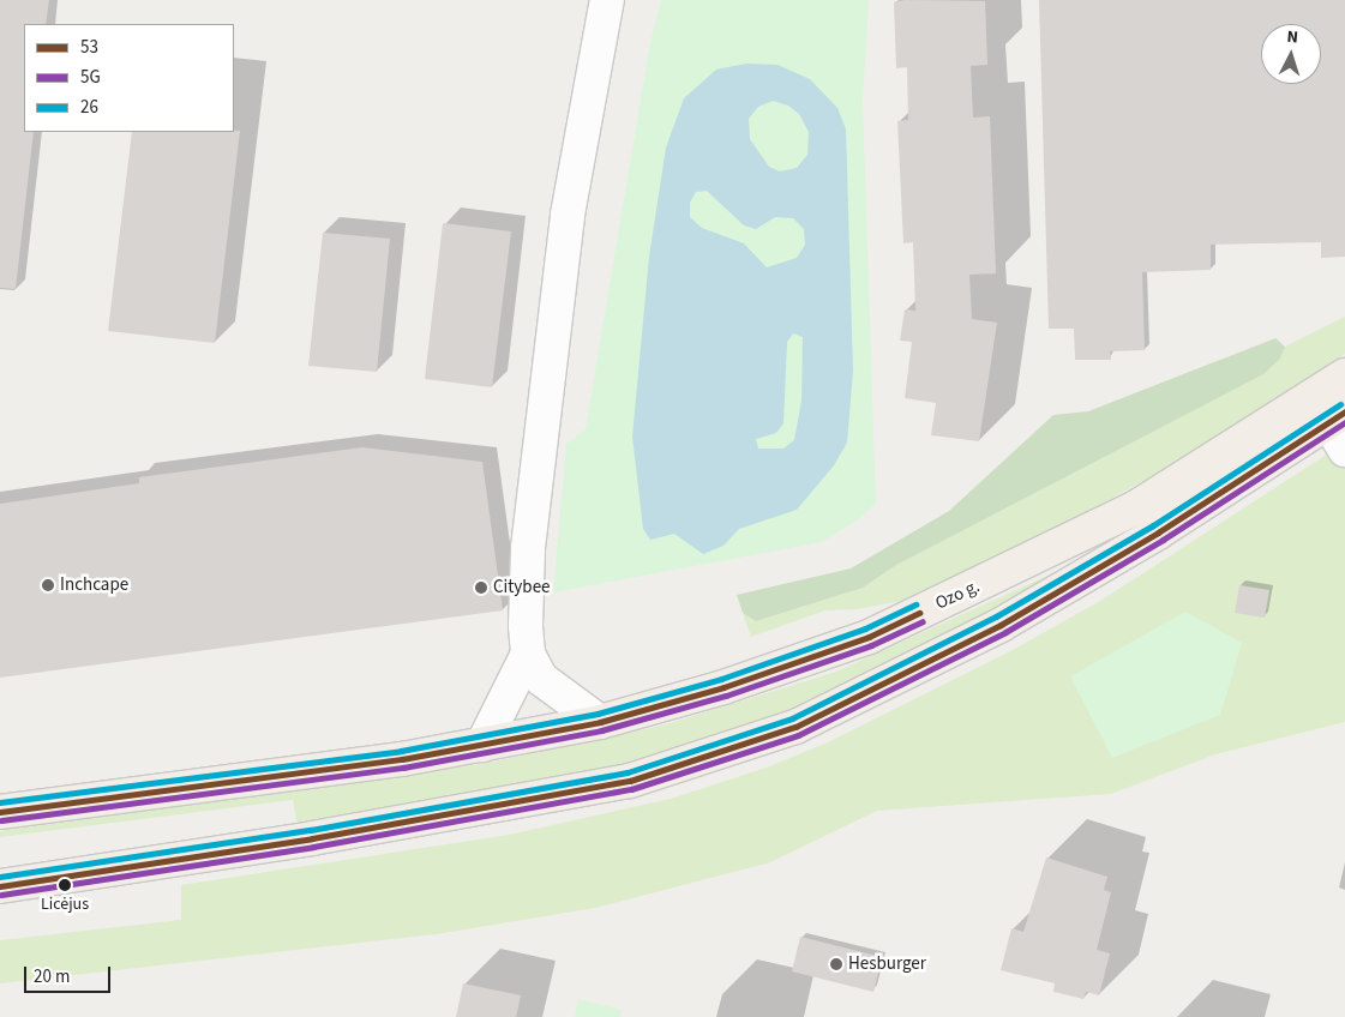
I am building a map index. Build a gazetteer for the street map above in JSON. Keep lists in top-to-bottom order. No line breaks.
{"streets":{"main road":["Ozo g."]},"places":["Inchcape","Citybee","Licėjus","Hesburger"],"lines":["transit line 26","transit line 53","transit line 5G"],"legend":["53","5G","26"],"scale_bar":"20 m","north":"top"}
